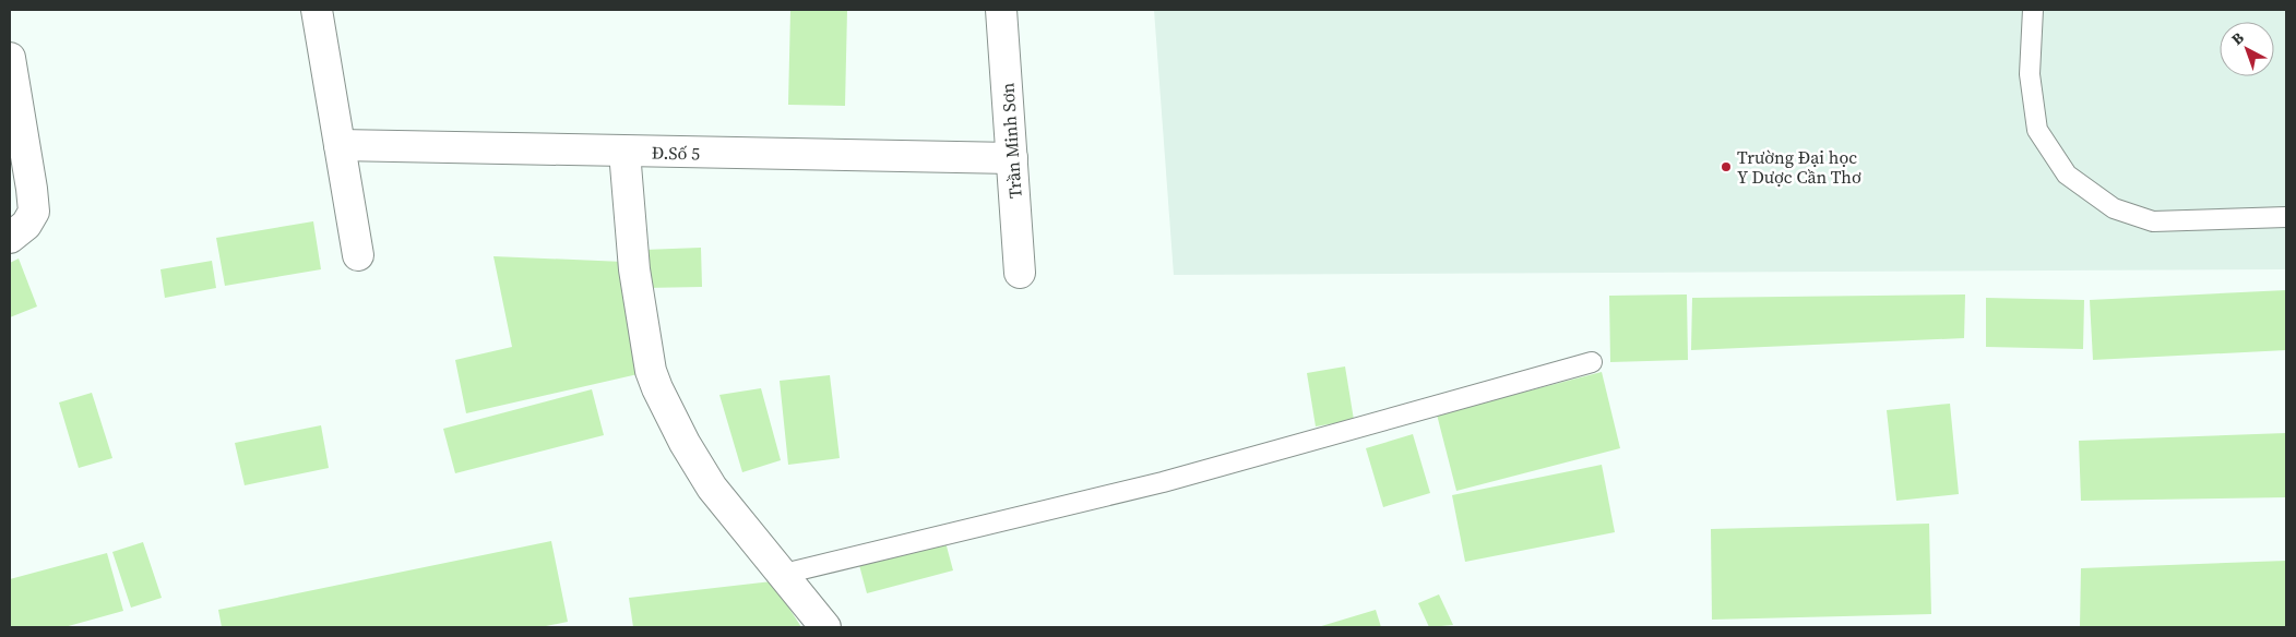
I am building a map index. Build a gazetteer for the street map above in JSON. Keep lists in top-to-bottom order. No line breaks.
{"streets":{"street":["Trần Minh Sơn","Đ.Số 5"]},"crossings":[["Trần Minh Sơn","Đ.Số 5"]],"places":["Trường Đại học Y Dược Cần Thơ"],"north":"top left"}
